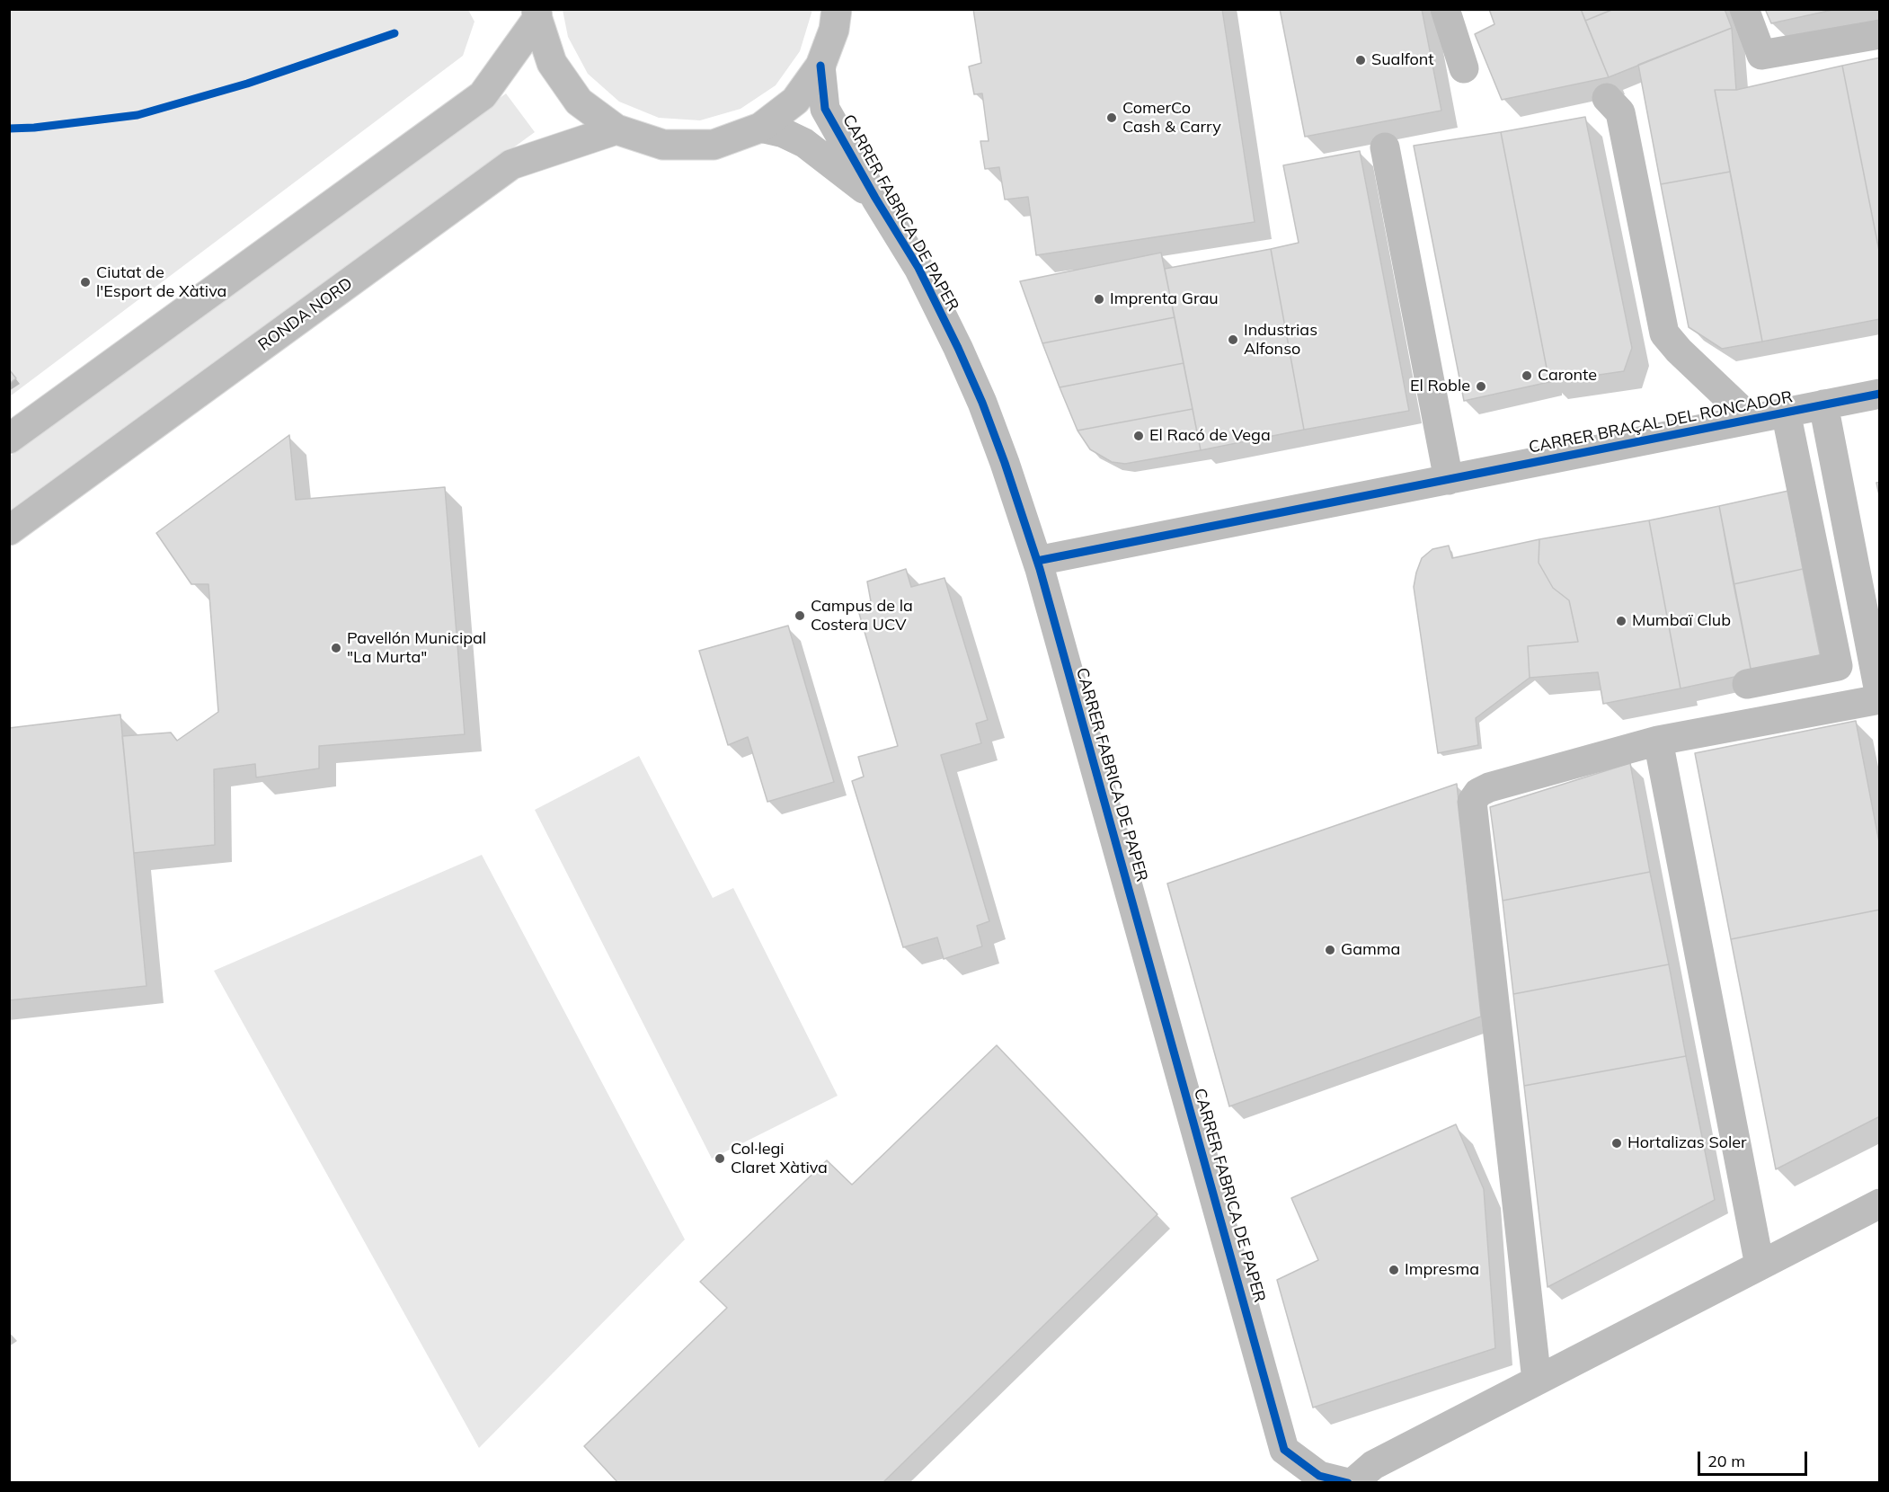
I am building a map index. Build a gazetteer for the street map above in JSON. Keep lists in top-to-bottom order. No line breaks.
{"streets":{"street":["CARRER FABRICA DE PAPER","RONDA NORD","CARRER BRAÇAL DEL RONCADOR"]},"crossings":[["CARRER FABRICA DE PAPER","CARRER BRAÇAL DEL RONCADOR"]],"places":["Sualfont","ComerCo Cash & Carry","Ciutat de l'Esport de Xàtiva","Imprenta Grau","Industrias Alfonso","Caronte","El Roble","El Racó de Vega","Campus de la Costera UCV","Mumbaï Club","Pavellón Municipal \"La Murta\"","Gamma","Hortalizas Soler","Col·legi Claret Xàtiva","Impresma"],"scale_bar":"20 m"}
